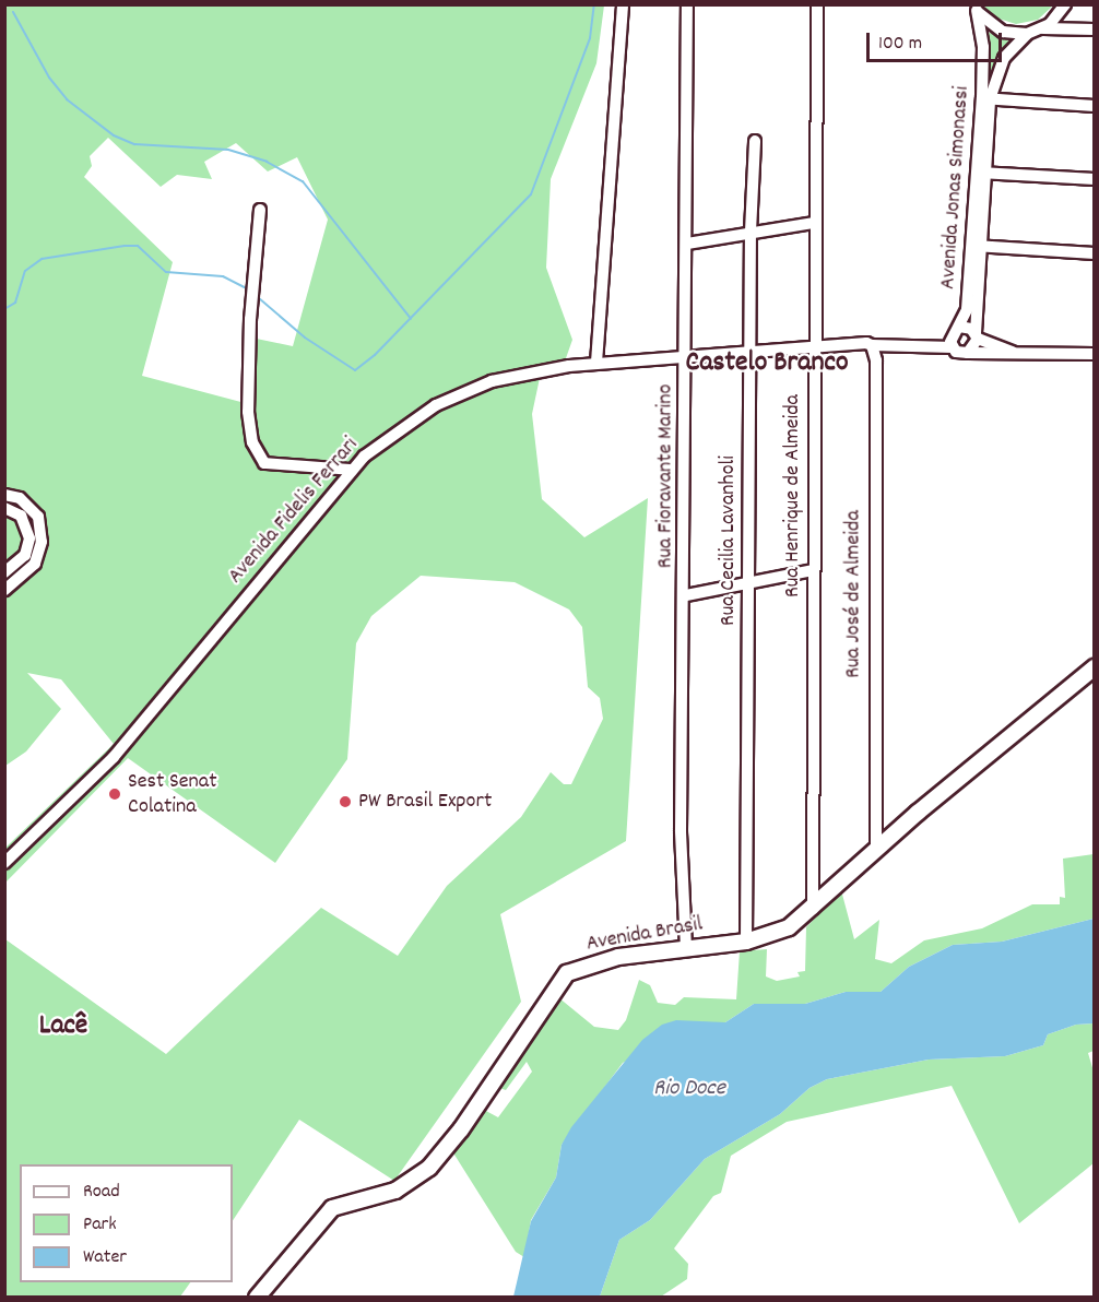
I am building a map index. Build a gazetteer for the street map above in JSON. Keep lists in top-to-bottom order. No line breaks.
{"streets":{"main road":["Avenida Brasil"],"street":["Avenida Jonas Simonassi","Rua Fioravante Marino","Rua Henrique de Almeida","Avenida Fidelis Ferrari","Rua Cecilia Lavanholi","Rua José de Almeida"]},"crossings":[["Avenida Jonas Simonassi","Avenida Fidelis Ferrari"],["Rua Fioravante Marino","Avenida Fidelis Ferrari"],["Rua Fioravante Marino","Avenida Brasil"],["Rua Henrique de Almeida","Avenida Fidelis Ferrari"],["Rua Henrique de Almeida","Avenida Brasil"],["Avenida Fidelis Ferrari","Rua Cecilia Lavanholi"],["Avenida Fidelis Ferrari","Rua José de Almeida"],["Rua Cecilia Lavanholi","Avenida Brasil"],["Rua José de Almeida","Avenida Brasil"]],"districts":["Castelo Branco","Lacê"],"water":["Rio Doce"],"places":["Sest Senat Colatina","PW Brasil Export"],"legend":["Road","Park","Water"],"scale_bar":"100 m"}
